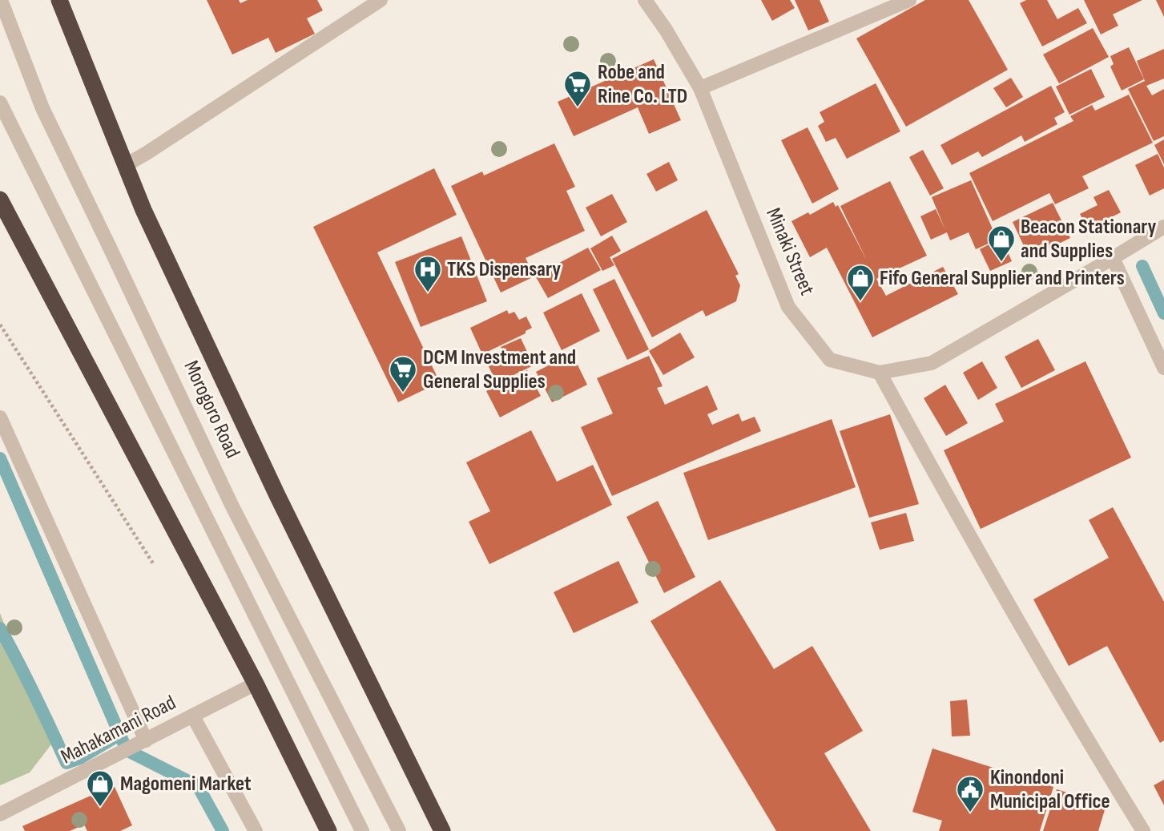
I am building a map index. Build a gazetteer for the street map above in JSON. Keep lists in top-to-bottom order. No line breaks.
{"streets":{"highway":["Morogoro Road"],"street":["Minaki Street","Mahakamani Road"]},"places":{"supermarket":["Robe and Rine Co. LTD","DCM Investment and General Supplies"],"shop":["Beacon Stationary and Supplies","Fifo General Supplier and Printers","Magomeni Market"],"hospital":["TKS Dispensary"],"public building":["Kinondoni Municipal Office"]}}
